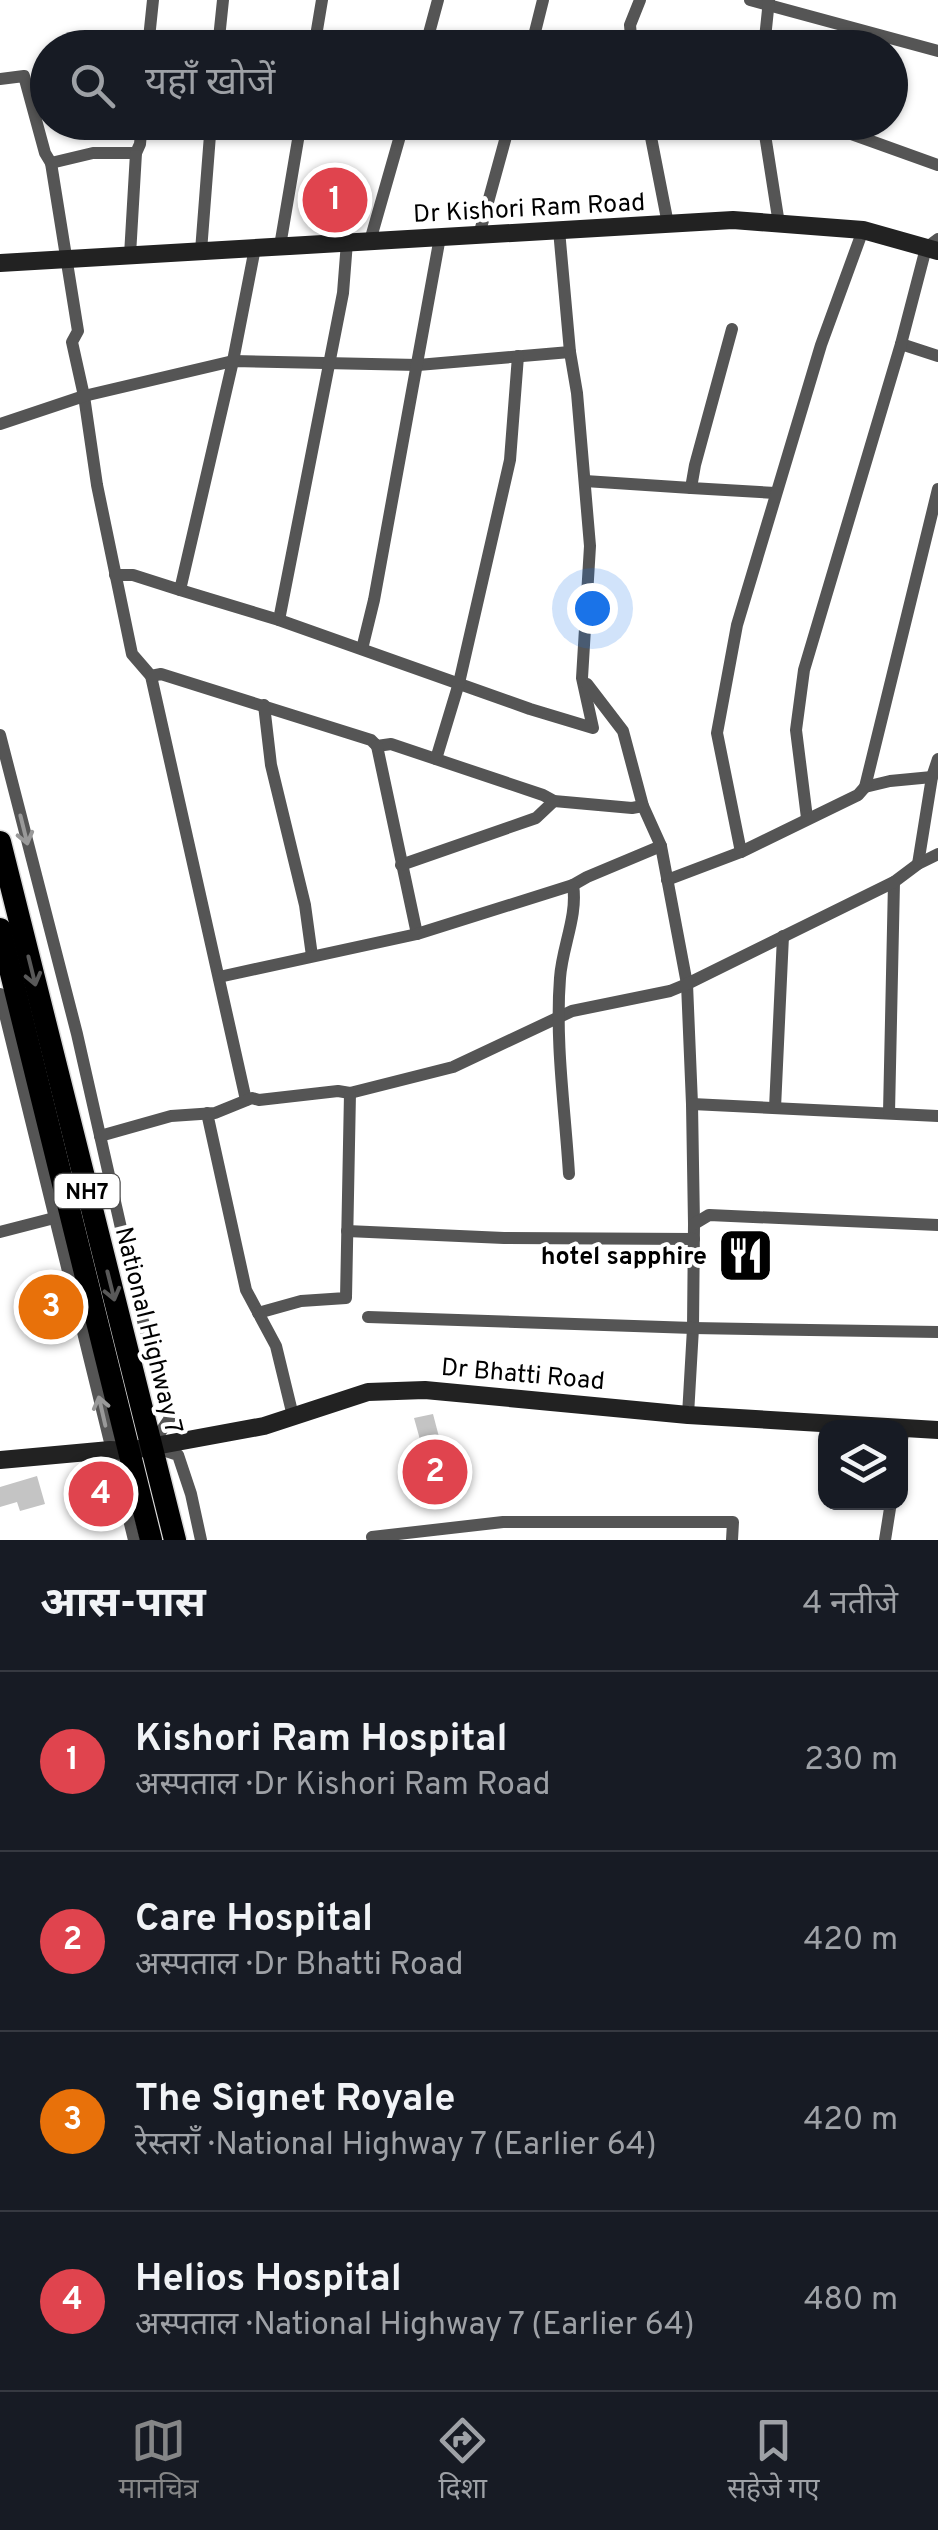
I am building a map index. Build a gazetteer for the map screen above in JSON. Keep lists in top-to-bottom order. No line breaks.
{"streets":{"highway":["NH7","National Highway 7"],"street":["Dr Kishori Ram Road","Dr Bhatti Road"]},"crossings":[["NH7","National Highway 7"],["NH7","Dr Bhatti Road"],["National Highway 7","Dr Bhatti Road"]],"places":{"restaurant":["hotel sapphire"]},"page":{"search":"यहाँ खोजें","pins":["1","3","2","4"],"heading":["आस-पास","4 नतीजे"],"list":[{"mark":"1","name":"Kishori Ram Hospital","note":"अस्पताल · Dr Kishori Ram Road","value":"230 m"},{"mark":"2","name":"Care Hospital","note":"अस्पताल · Dr Bhatti Road","value":"420 m"},{"mark":"3","name":"The Signet Royale","note":"रेस्तराँ · National Highway 7 (Earlier 64)","value":"420 m"},{"mark":"4","name":"Helios Hospital","note":"अस्पताल · National Highway 7 (Earlier 64)","value":"480 m"}],"nav":["मानचित्र","दिशा","सहेजे गए"]}}
